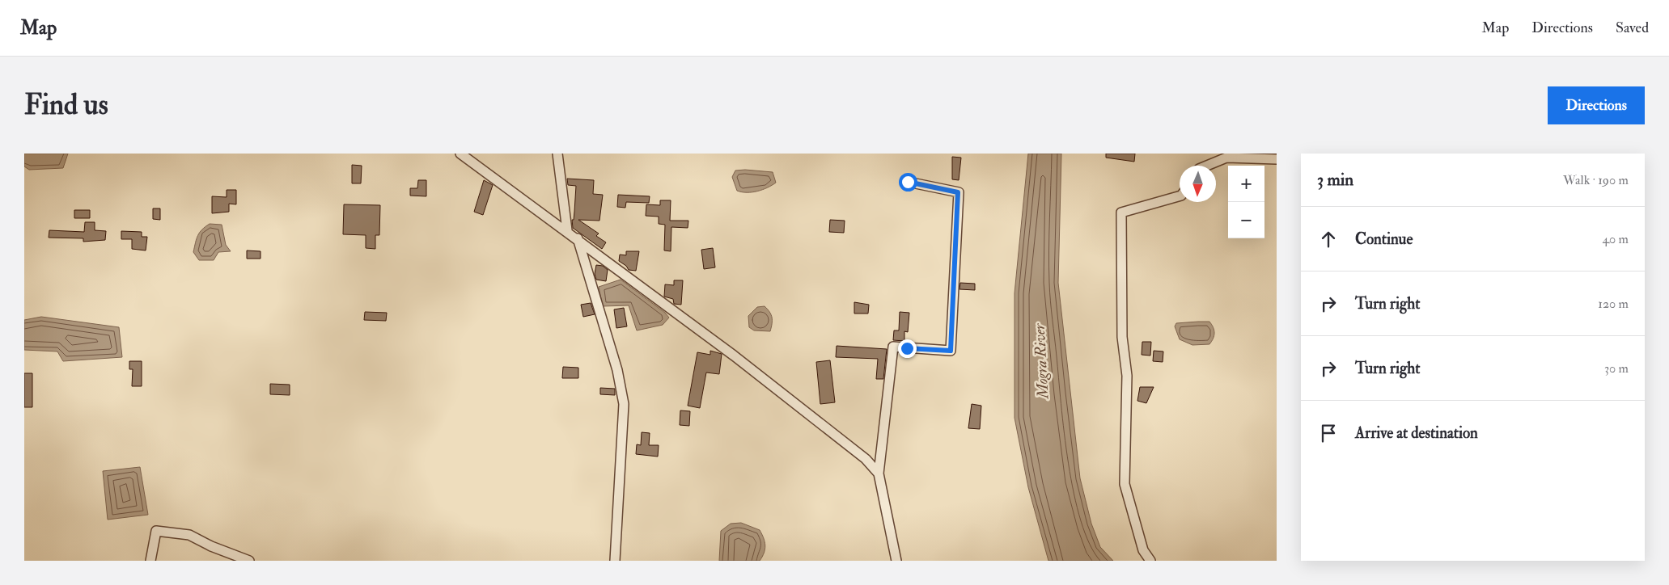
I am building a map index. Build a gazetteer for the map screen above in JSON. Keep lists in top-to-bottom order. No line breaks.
{"water":["Mogra River"],"north":"bottom","page":{"header":"Map","nav":["Map","Directions","Saved"],"buttons":"Directions","title":"Find us","heading":["3 min","Walk · 190 m"],"map_buttons":["+","−"],"list":[["Continue","40 m"],["Turn right","120 m"],["Turn right","30 m"],"Arrive at destination"]}}
